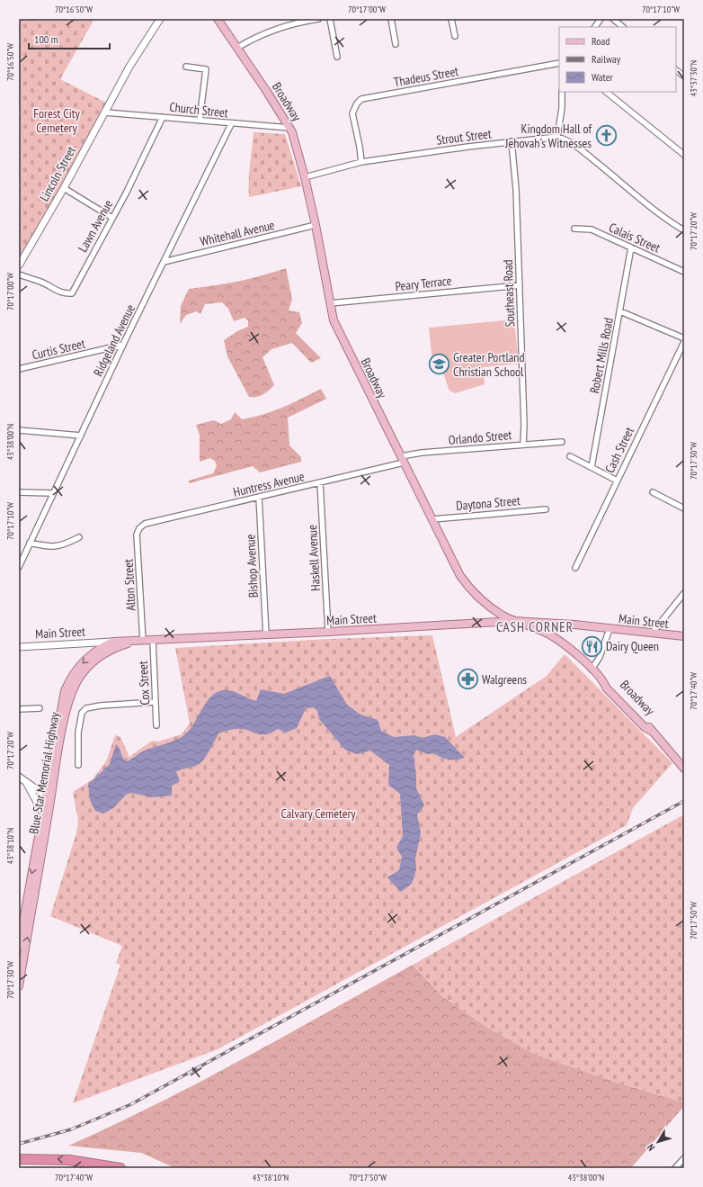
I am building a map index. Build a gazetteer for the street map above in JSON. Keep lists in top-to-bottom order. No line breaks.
{"streets":{"main road":["Broadway","Lincoln Street","Main Street","Blue Star Memorial Highway"],"street":["Thadeus Street","Church Street","Strout Street","Lawn Avenue","Whitehall Avenue","Calais Street","Peary Terrace","Southeast Road","Ridgeland Avenue","Curtis Street","Robert Mills Road","Orlando Street","Cash Street","Huntress Avenue","Daytona Street","Haskell Avenue","Bishop Avenue","Alton Street","Cox Street"]},"crossings":[["Thadeus Street","Strout Street"],["Broadway","Church Street"],["Broadway","Strout Street"],["Broadway","Whitehall Avenue"],["Broadway","Peary Terrace"],["Broadway","Orlando Street"],["Broadway","Huntress Avenue"],["Broadway","Daytona Street"],["Broadway","Main Street"],["Church Street","Lincoln Street"],["Church Street","Lawn Avenue"],["Church Street","Ridgeland Avenue"],["Strout Street","Southeast Road"],["Whitehall Avenue","Ridgeland Avenue"],["Calais Street","Robert Mills Road"],["Peary Terrace","Southeast Road"],["Southeast Road","Orlando Street"],["Ridgeland Avenue","Curtis Street"],["Orlando Street","Huntress Avenue"],["Huntress Avenue","Haskell Avenue"],["Huntress Avenue","Bishop Avenue"],["Huntress Avenue","Alton Street"],["Haskell Avenue","Main Street"],["Bishop Avenue","Main Street"],["Alton Street","Main Street"],["Alton Street","Blue Star Memorial Highway"],["Main Street","Cox Street"],["Main Street","Blue Star Memorial Highway"]],"districts":["CASH CORNER"],"parks":["Forest City Cemetery","Calvary Cemetery"],"places":{"church":["Kingdom Hall of Jehovah's Witnesses"],"school or university":["Greater Portland Christian School"],"restaurant":["Dairy Queen"],"pharmacy":["Walgreens"]},"legend":["Road","Railway","Water"],"scale_bar":"100 m","north":"bottom left","coordinates":["70°16'50\"W","70°17'00\"W","70°17'10\"W","43°37'30\"N","70°17'20\"W","43°38'00\"N","70°17'30\"W","70°17'40\"W","43°38'10\"N","70°17'50\"W"]}
